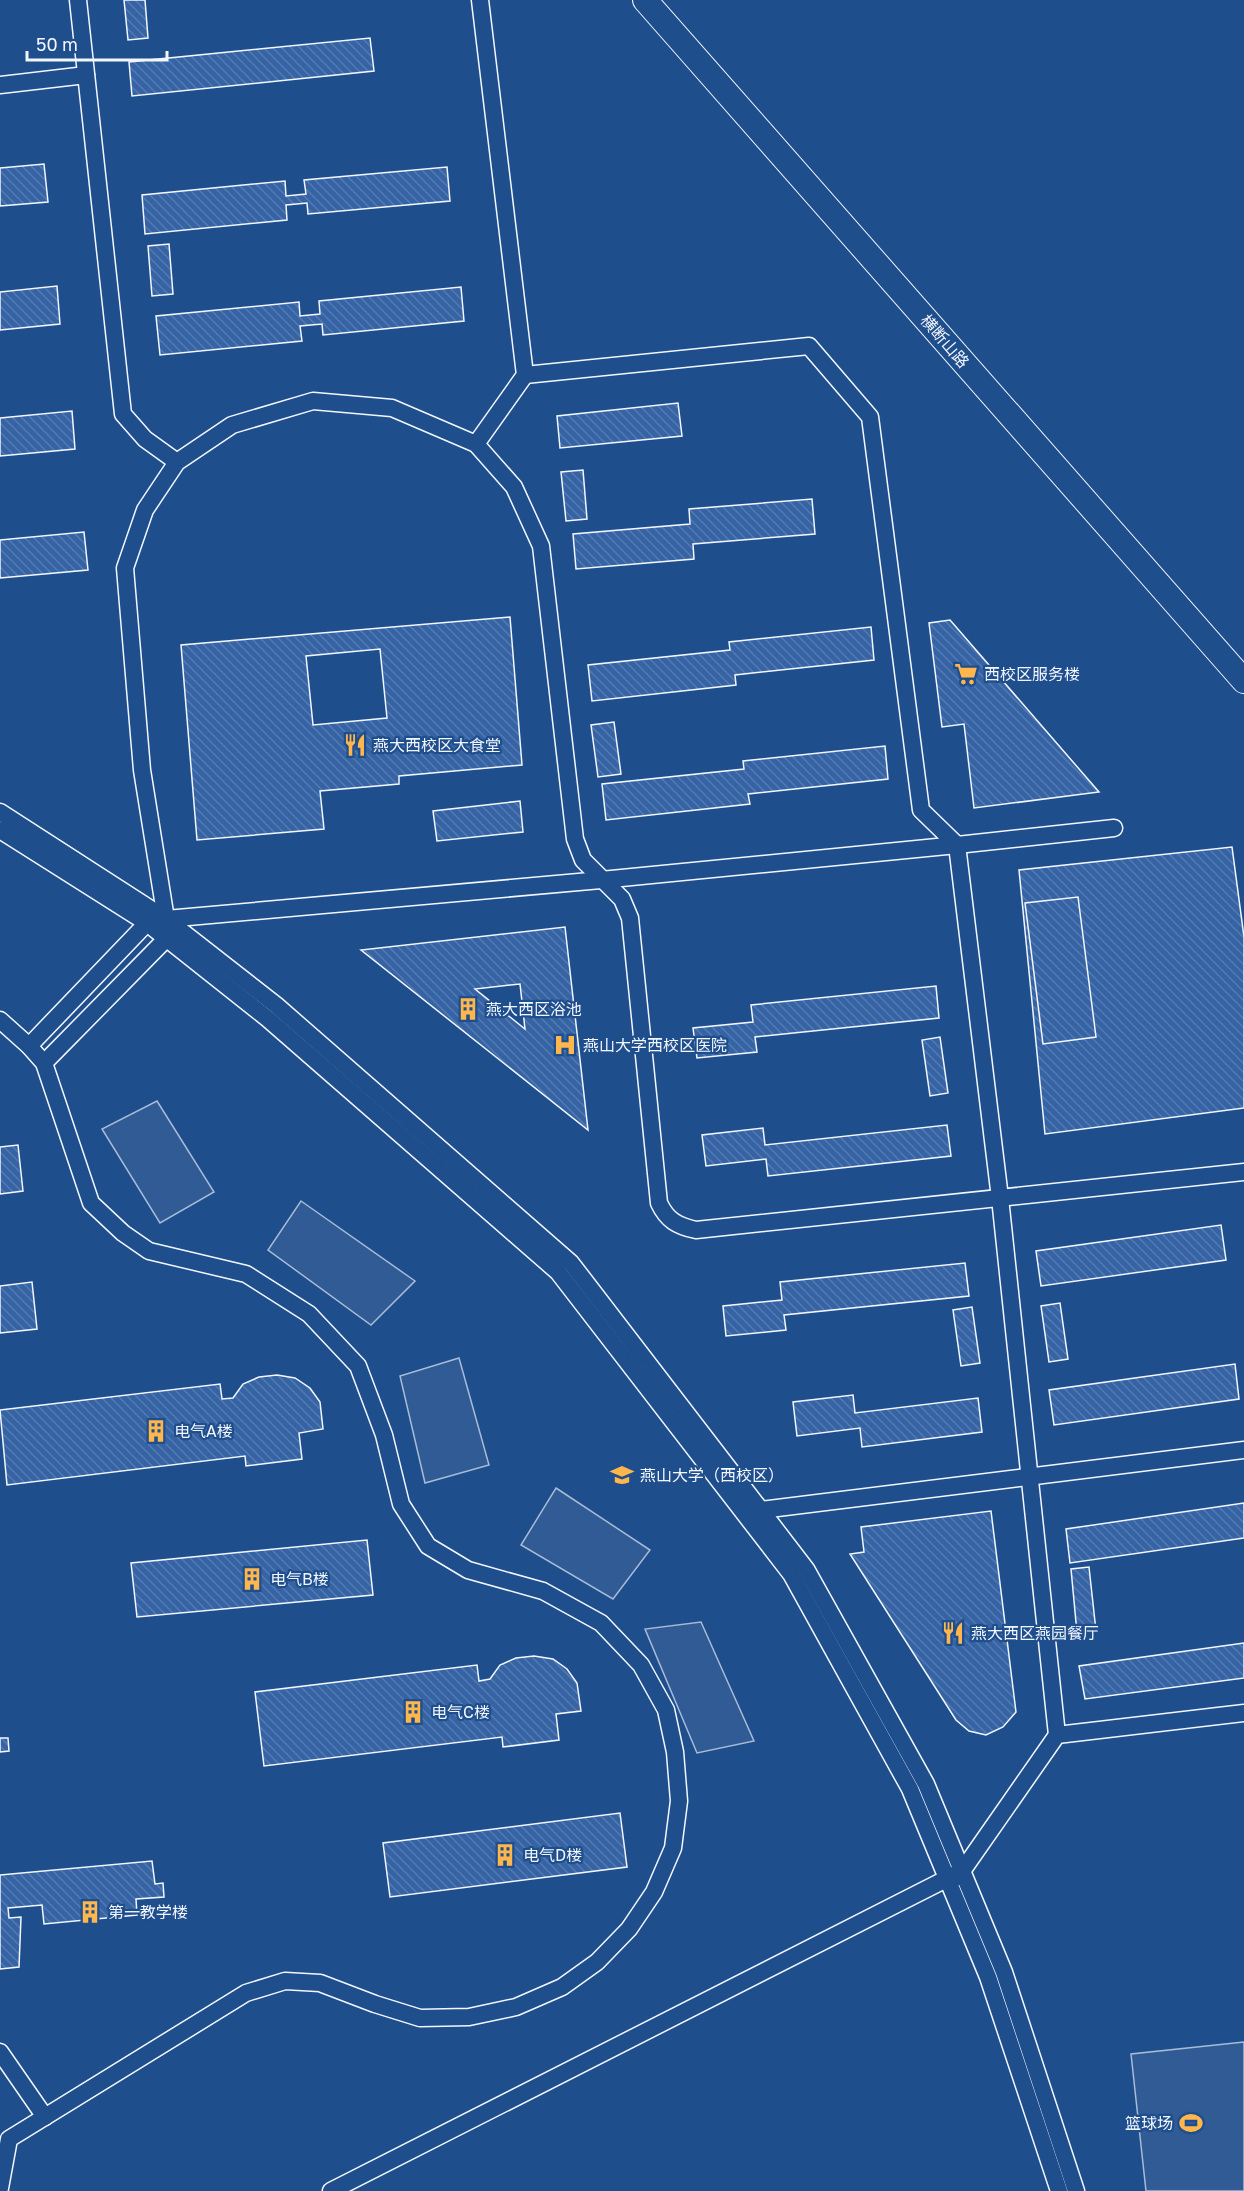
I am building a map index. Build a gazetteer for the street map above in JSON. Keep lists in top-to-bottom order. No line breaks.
{"streets":{"main road":["横断山路"]},"places":{"supermarket":["西校区服务楼"],"restaurant":["燕大西校区大食堂","燕大西区燕园餐厅"],"building":["燕大西区浴池","电气A楼","电气B楼","电气C楼","电气D楼","第一教学楼"],"hospital":["燕山大学西校区医院"],"school or university":["燕山大学（西校区）"],"sports":["篮球场"]},"scale_bar":"50 m"}
